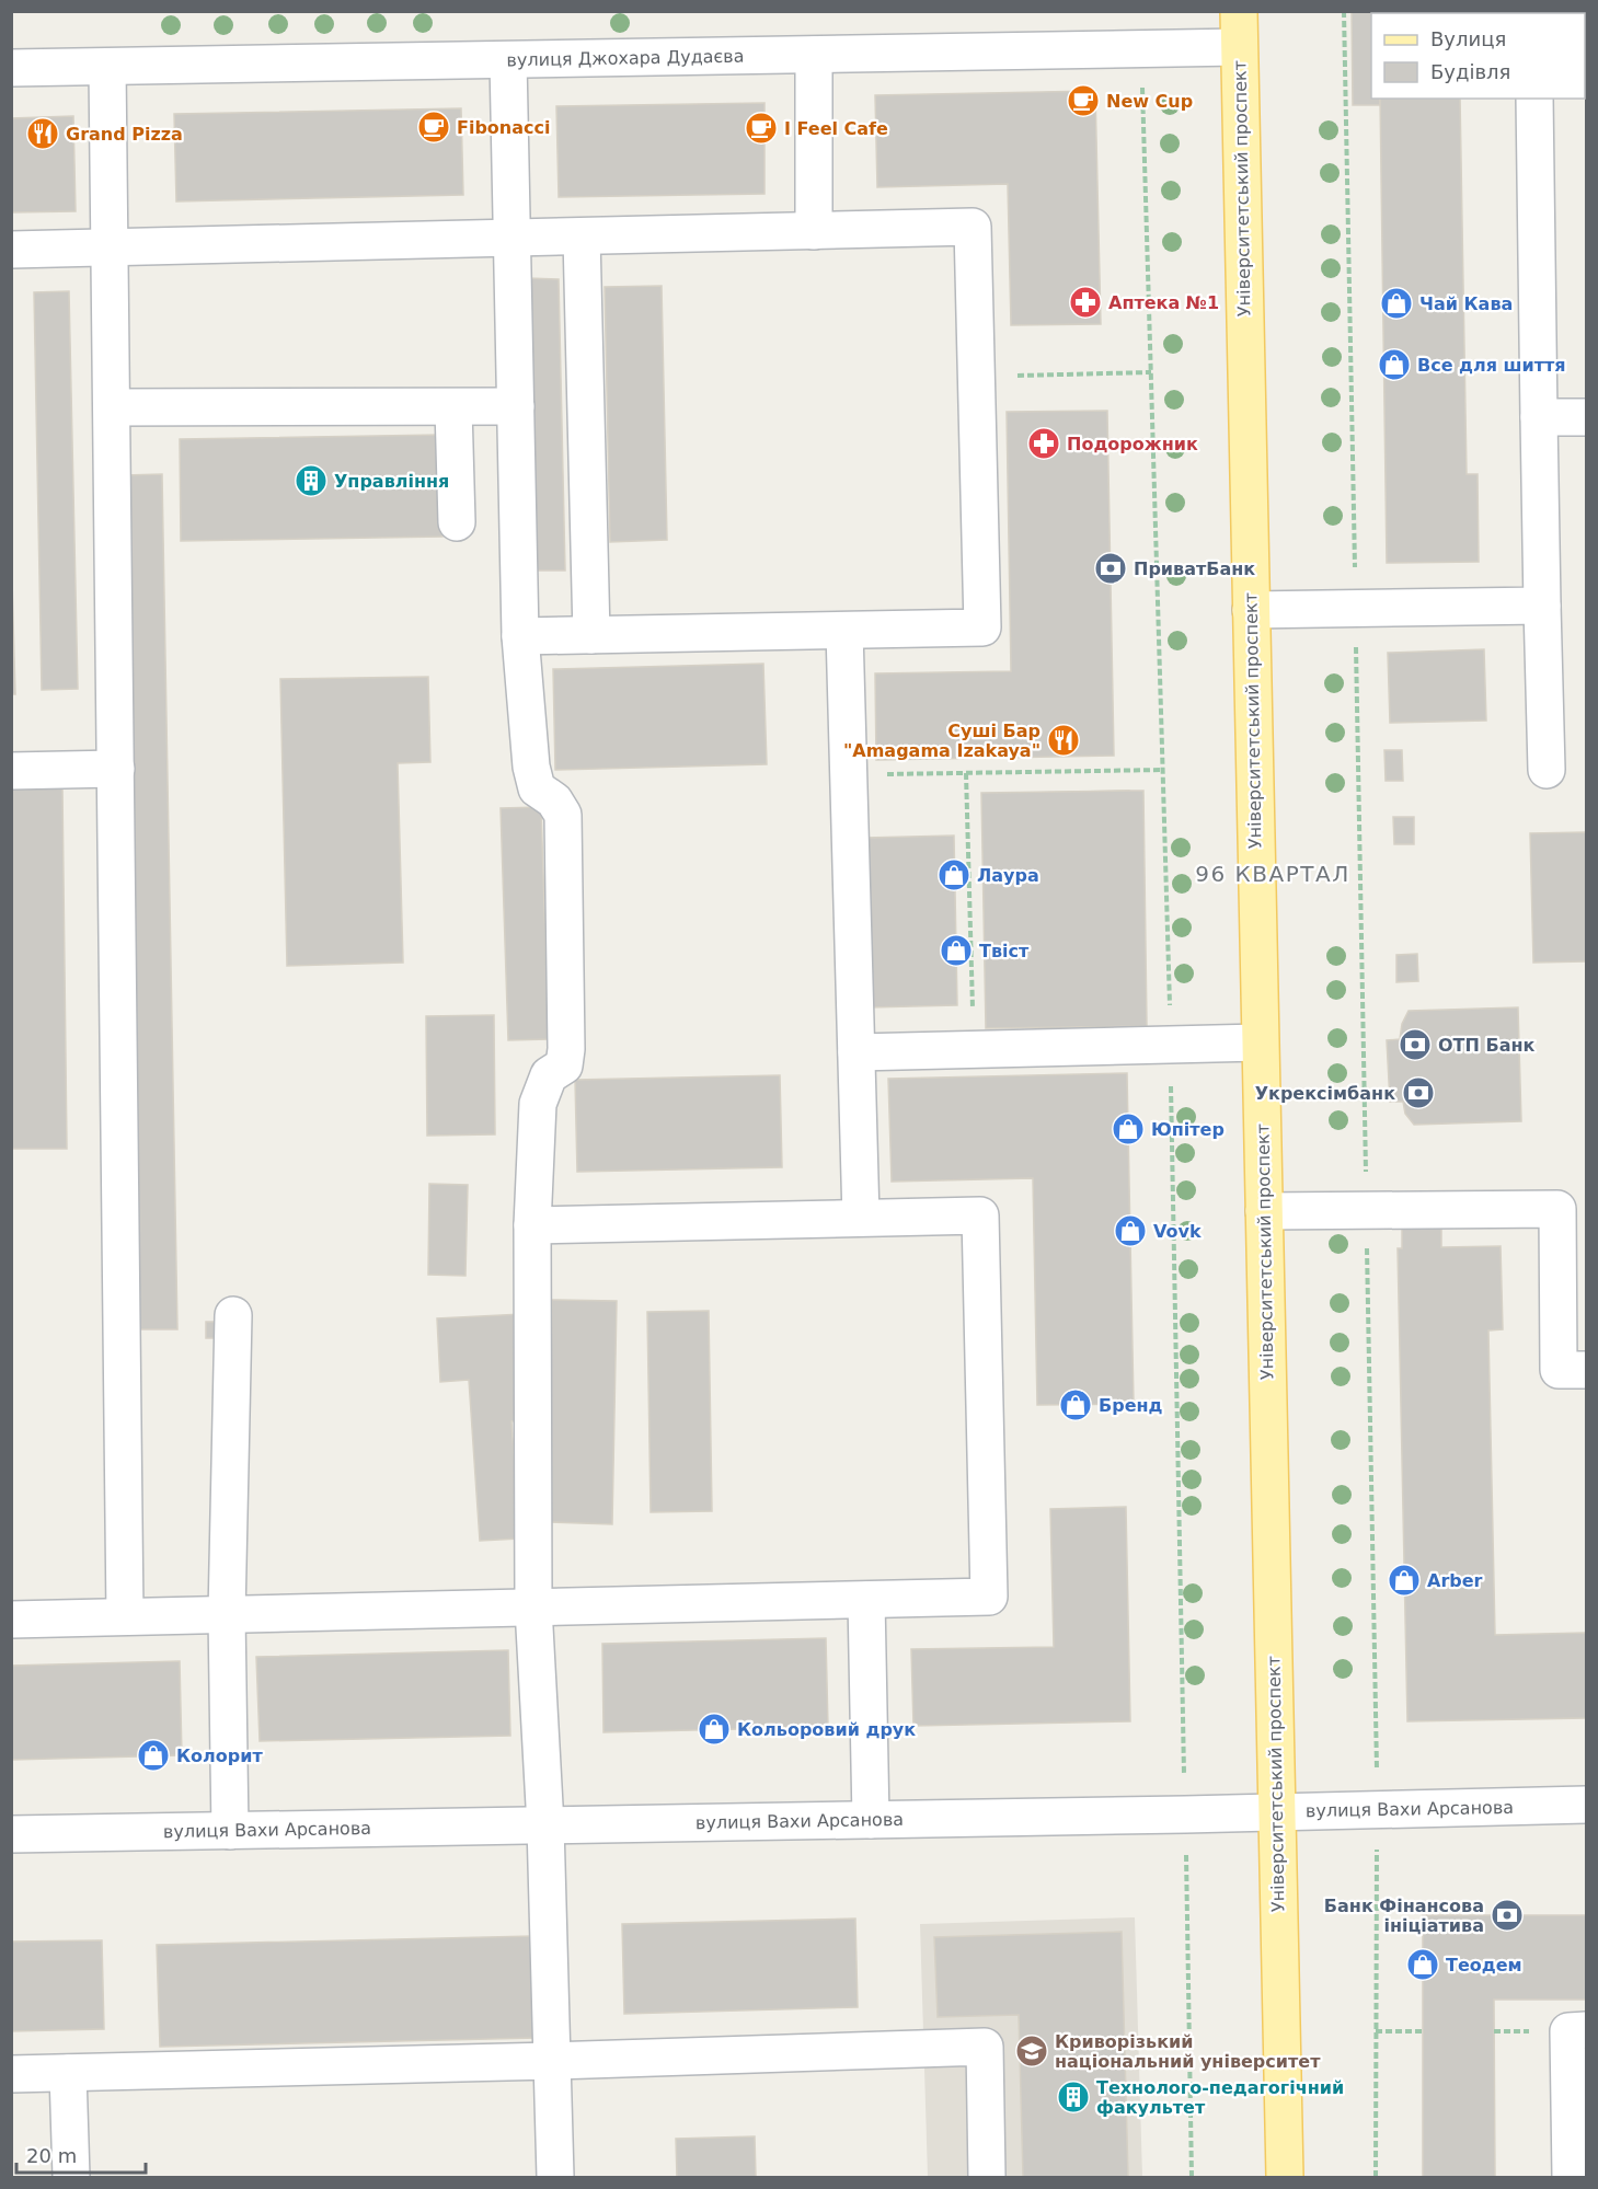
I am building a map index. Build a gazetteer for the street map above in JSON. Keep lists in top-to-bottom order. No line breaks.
{"streets":{"main road":["Університетський проспект"],"street":["вулиця Джохара Дудаєва","вулиця Вахи Арсанова"]},"crossings":[["вулиця Джохара Дудаєва","Університетський проспект"],["Університетський проспект","вулиця Вахи Арсанова"]],"districts":["96 КВАРТАЛ"],"places":{"cafe":["New Cup","Fibonacci","I Feel Cafe"],"restaurant":["Grand Pizza","Суші Бар \"Amagama Izakaya\""],"pharmacy":["Аптека №1","Подорожник"],"shop":["Чай Кава","Все для шиття","Лаура","Твіст","Юпітер","Vovk","Бренд","Arber","Кольоровий друк","Колорит","Теодем"],"building":["Управління","Технолого-педагогічний факультет"],"bank":["ПриватБанк","ОТП Банк","Укрексімбанк","Банк Фінансова ініціатива"],"school or university":["Криворізький національний університет"]},"legend":["Вулиця","Будівля"],"scale_bar":"20 m"}
